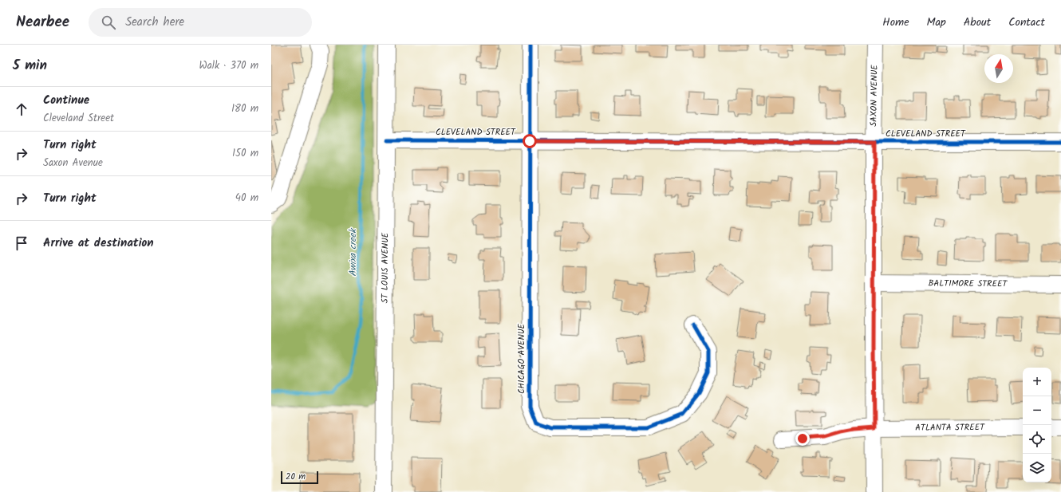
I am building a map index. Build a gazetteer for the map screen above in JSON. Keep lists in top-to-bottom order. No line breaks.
{"streets":{"street":["SAXON AVENUE","CLEVELAND STREET","ST LOUIS AVENUE","BALTIMORE STREET","CHICAGO AVENUE","ATLANTA STREET"]},"crossings":[["SAXON AVENUE","CLEVELAND STREET"],["SAXON AVENUE","BALTIMORE STREET"],["SAXON AVENUE","ATLANTA STREET"],["CLEVELAND STREET","ST LOUIS AVENUE"],["CLEVELAND STREET","CHICAGO AVENUE"]],"water":["Awixa creek"],"scale_bar":"20 m","north":"top","page":{"header":"Nearbee","search":"Search here","nav":["Home","Map","About","Contact"],"heading":["5 min","Walk · 370 m"],"list":[["Continue","Cleveland Street","180 m"],["Turn right","Saxon Avenue","150 m"],["Turn right","40 m"],"Arrive at destination"],"map_buttons":["+","−"],"scale":"20 m"}}
